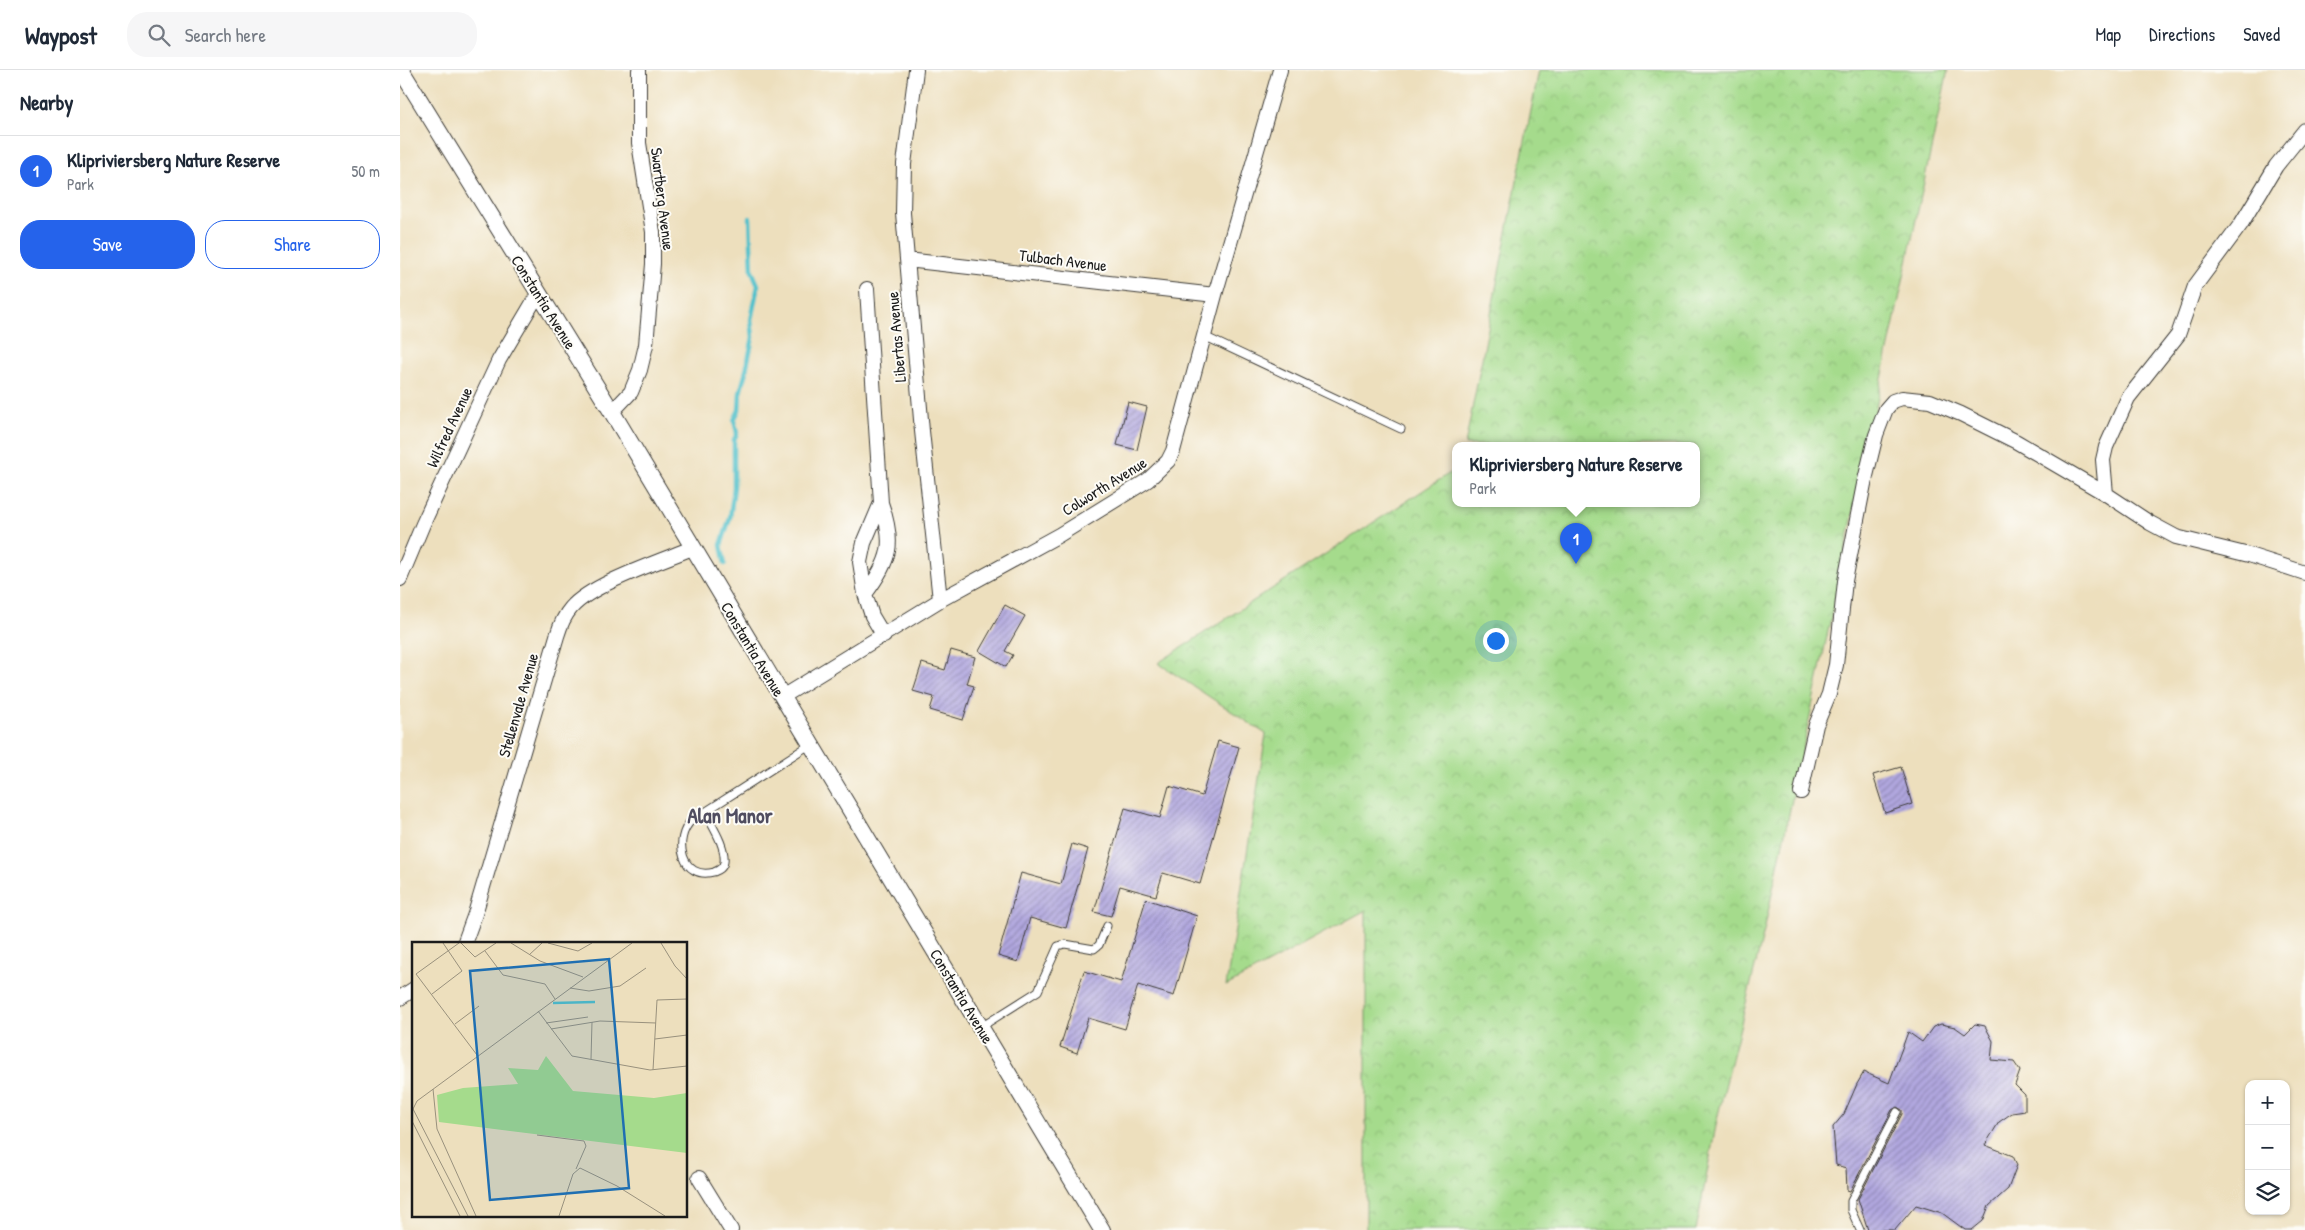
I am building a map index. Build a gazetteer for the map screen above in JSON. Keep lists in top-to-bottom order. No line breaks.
{"streets":{"street":["Swartberg Avenue","Tulbach Avenue","Constantia Avenue","Libertas Avenue","Wilfred Avenue","Colworth Avenue","Stellenvale Avenue"]},"crossings":[["Swartberg Avenue","Constantia Avenue"],["Tulbach Avenue","Libertas Avenue"],["Tulbach Avenue","Colworth Avenue"],["Constantia Avenue","Wilfred Avenue"],["Constantia Avenue","Colworth Avenue"],["Constantia Avenue","Stellenvale Avenue"],["Libertas Avenue","Colworth Avenue"]],"districts":["Alan Manor"],"page":{"header":"Waypost","search":"Search here","nav":["Map","Directions","Saved"],"heading":"Nearby","list":[{"mark":"1","name":"Klipriviersberg Nature Reserve","note":"Park","value":"50 m"}],"buttons":["Save","Share"],"popup":["Klipriviersberg Nature Reserve","Park"],"pins":"1","map_buttons":["+","−"]}}
